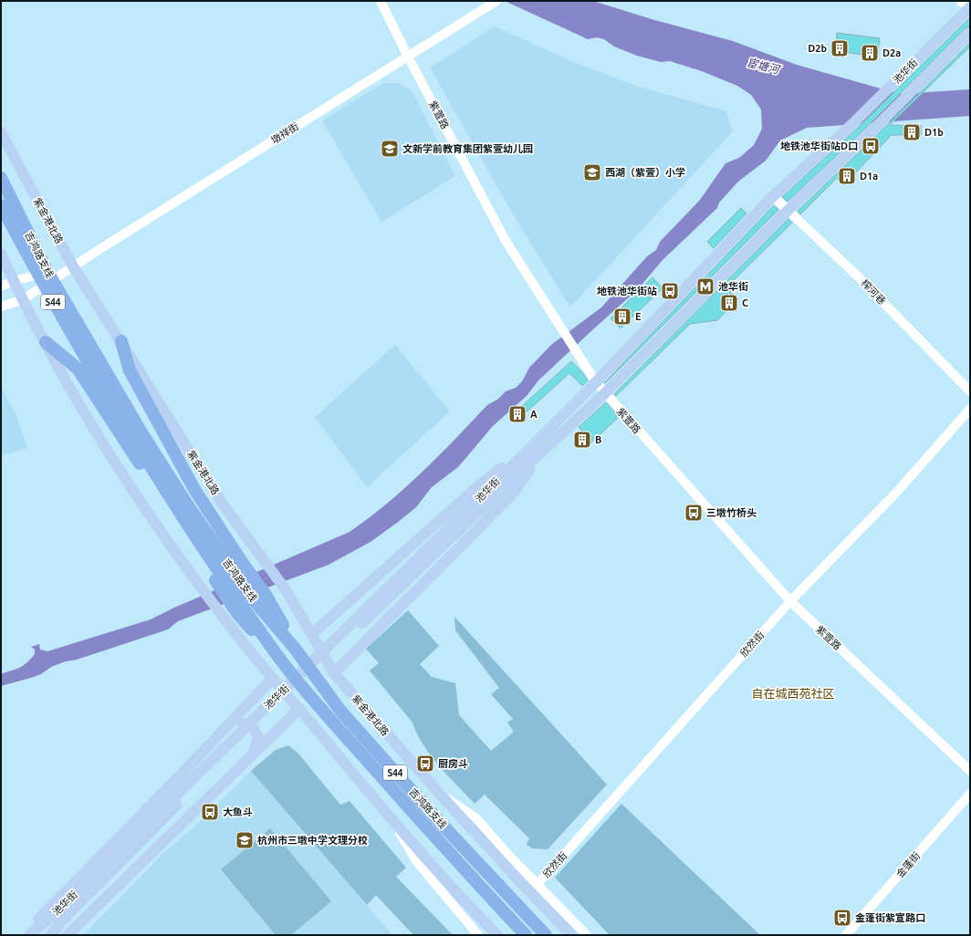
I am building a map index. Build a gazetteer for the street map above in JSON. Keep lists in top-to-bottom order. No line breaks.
{"streets":{"highway":["吉鸿路支线","S44"],"main road":["池华街","紫金港北路"],"street":["紫萱路","墩祥街","榨河巷","欣然街","金蓬街"]},"crossings":[["池华街","紫萱路"],["池华街","榨河巷"],["紫萱路","墩祥街"],["紫萱路","欣然街"],["墩祥街","紫金港北路"],["紫金港北路","欣然街"]],"districts":["自在城西苑社区"],"water":["宦塘河"],"places":{"building":["D2b","D2a","D1b","D1a","C","E","A","B"],"bus stop":["地铁池华街站D口","地铁池华街站","三墩竹桥头","厨房斗","大鱼斗","金蓬街紫宣路口"],"school or university":["文新学前教育集团紫萱幼儿园","西湖（紫萱）小学","杭州市三墩中学文理分校"],"metro station":["池华街"]}}
